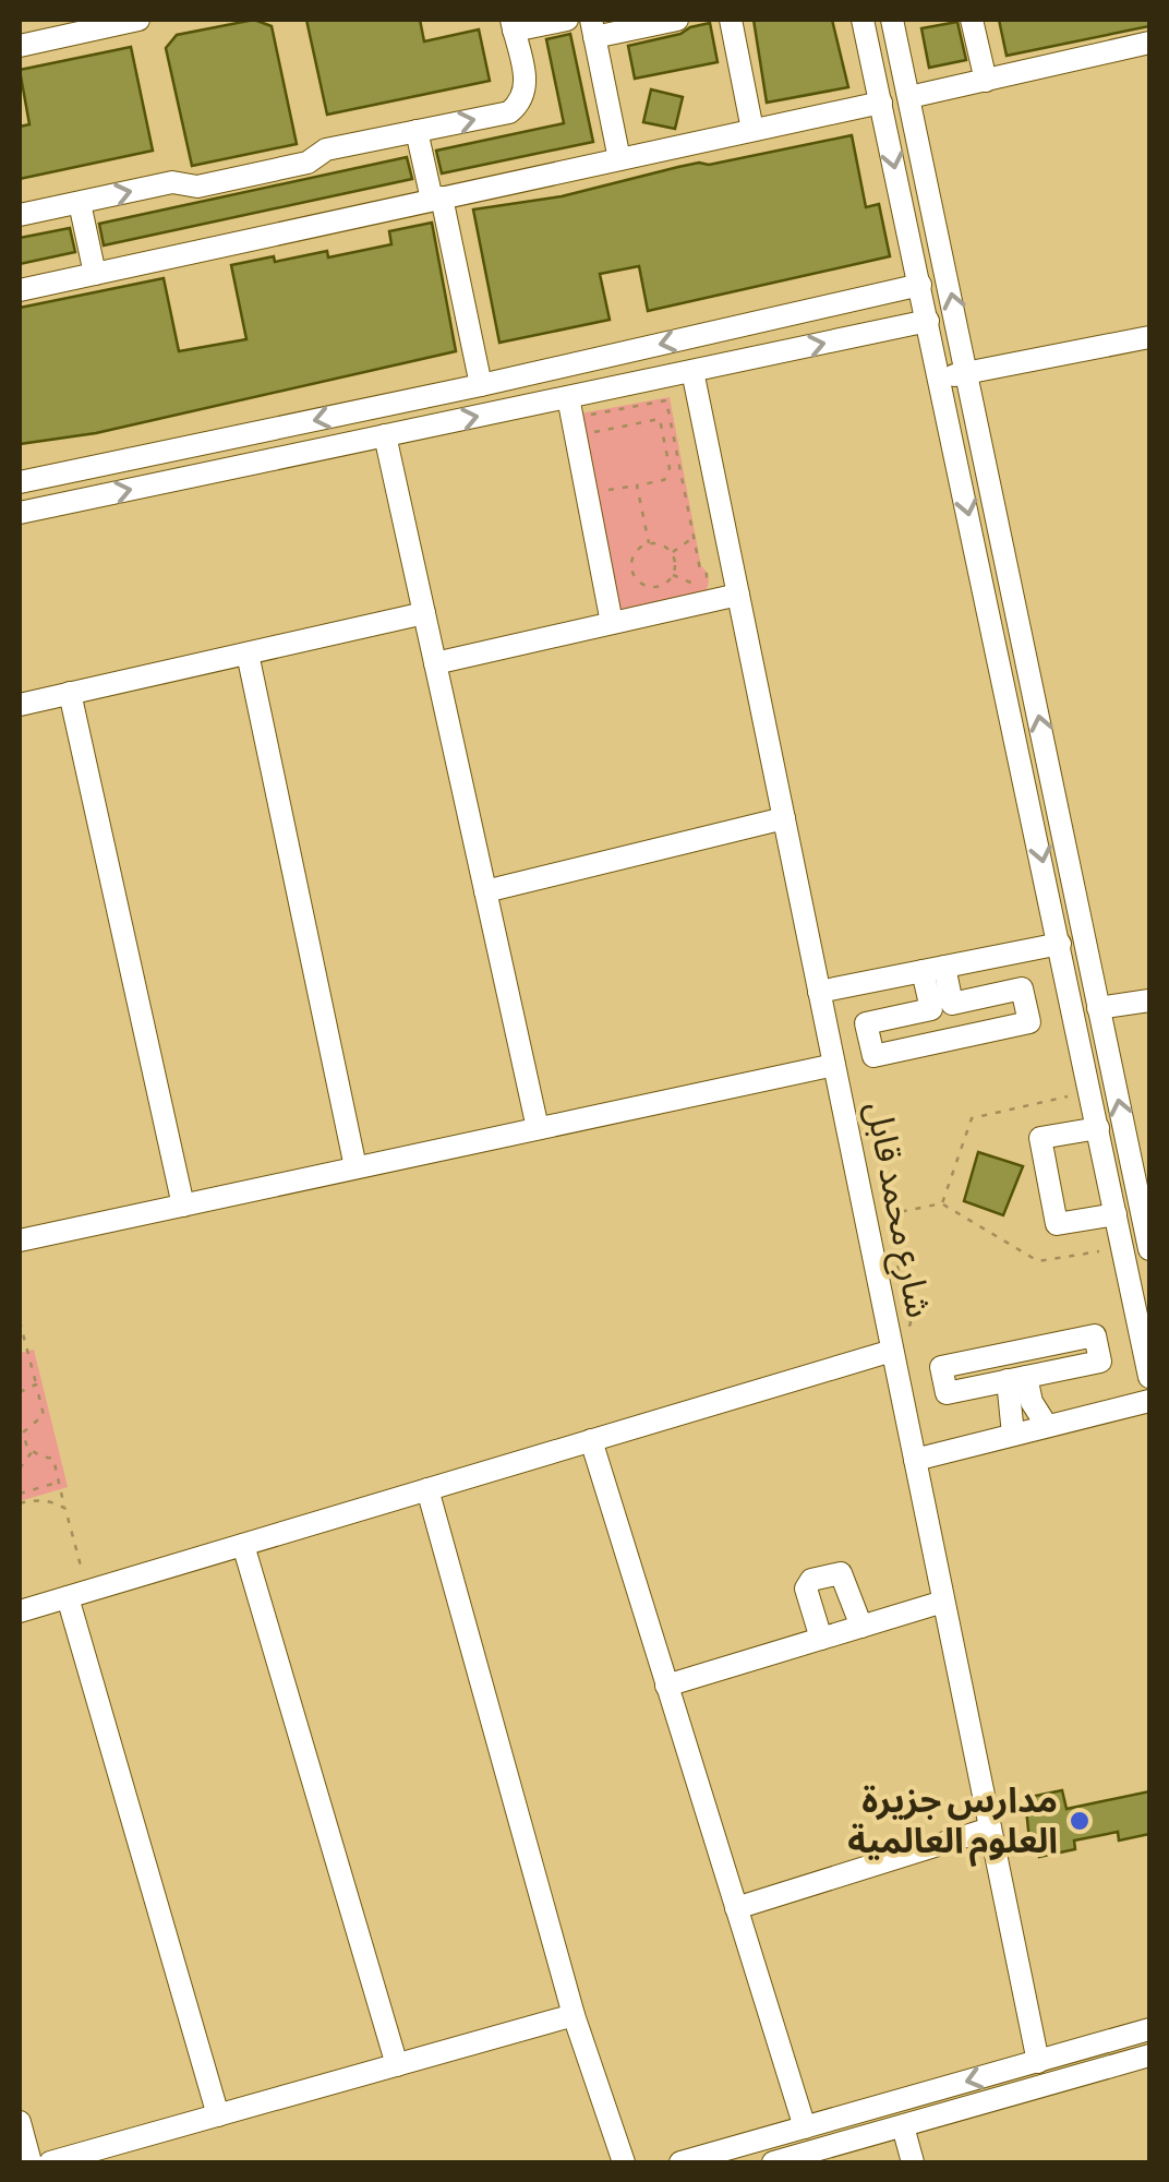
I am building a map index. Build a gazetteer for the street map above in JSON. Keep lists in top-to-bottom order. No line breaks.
{"streets":{"street":["شارع محمد قابل"]},"places":["مدارس جزيرة العلوم العالمية"]}
